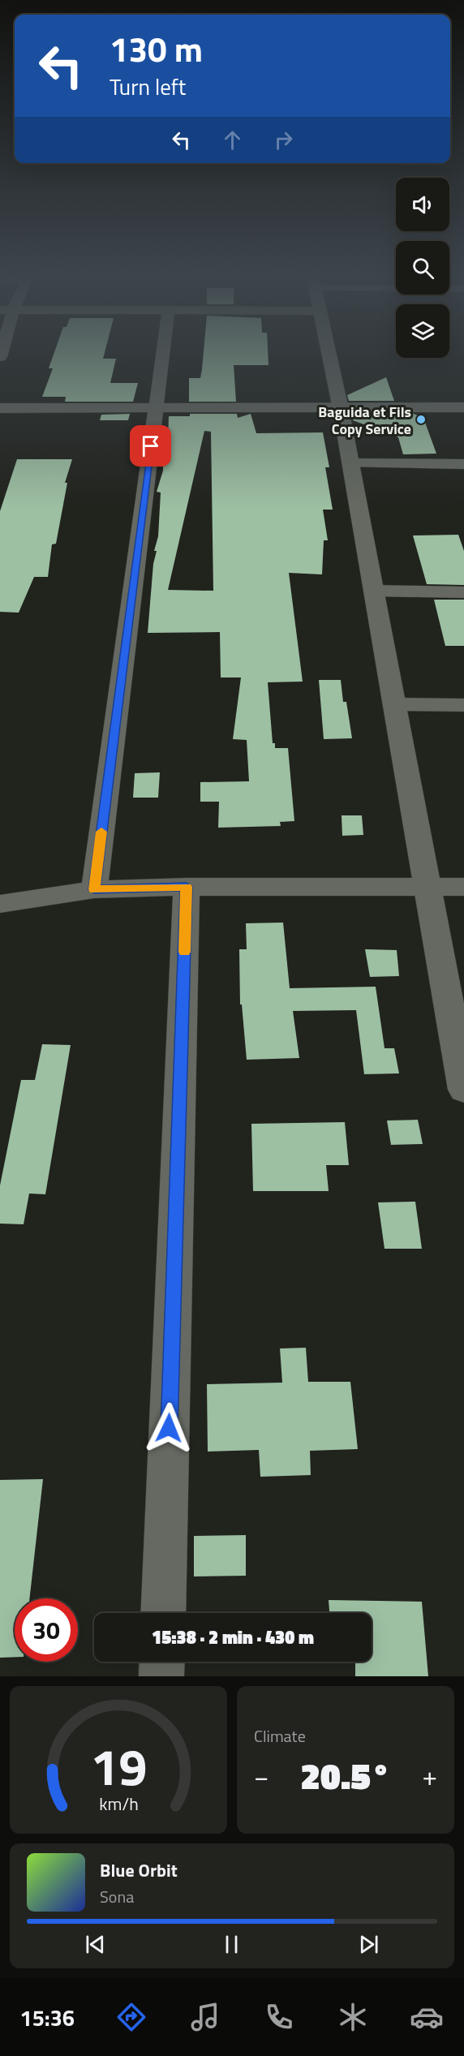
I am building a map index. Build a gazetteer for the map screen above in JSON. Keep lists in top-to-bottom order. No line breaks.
{"places":["Baguida et Fils Copy Service"],"page":{"turn":["130 m","Turn left"],"limit":"30","trip":"15:38 · 2 min · 430 m","tile":"Climate","heat":["−","20.5°","+"],"song":["Blue Orbit","Sona"],"tabs":"15:36","gauge":["19","km/h"]}}
